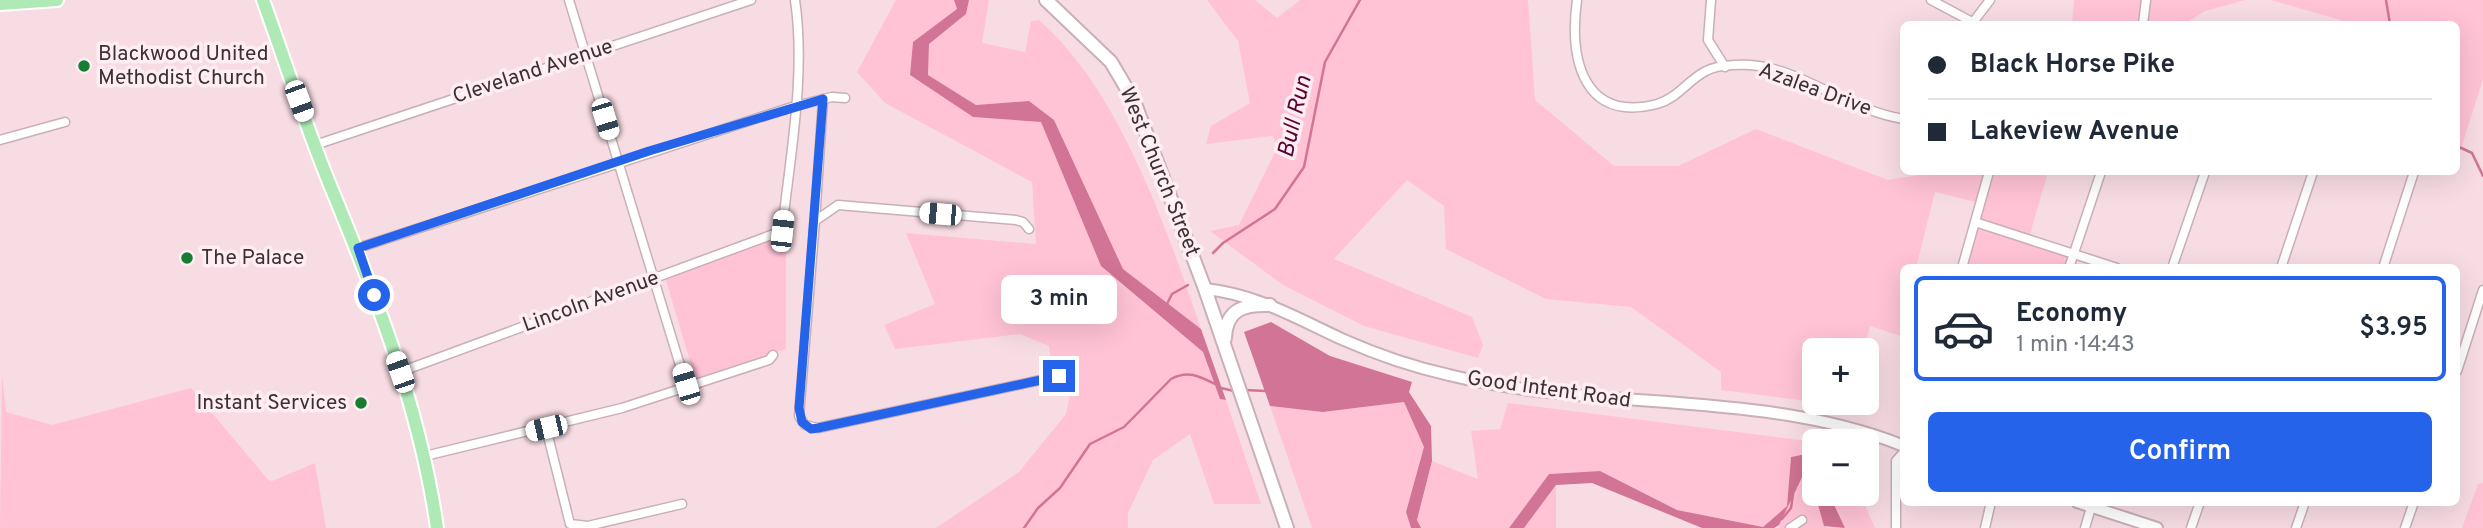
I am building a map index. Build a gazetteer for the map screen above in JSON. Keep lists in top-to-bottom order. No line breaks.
{"streets":{"main road":["West Church Street"],"street":["Cleveland Avenue","Azalea Drive","Lincoln Avenue","Good Intent Road"]},"crossings":[["West Church Street","Good Intent Road"]],"water":["Bull Run"],"places":["Blackwood United Methodist Church","The Palace","Instant Services"],"page":{"banner":["Black Horse Pike","Lakeview Avenue"],"bubble":"3 min","list":[{"name":"Economy","note":"1 min · 14:43","value":"$3.95"}],"map_buttons":["+","−"],"buttons":"Confirm"}}
